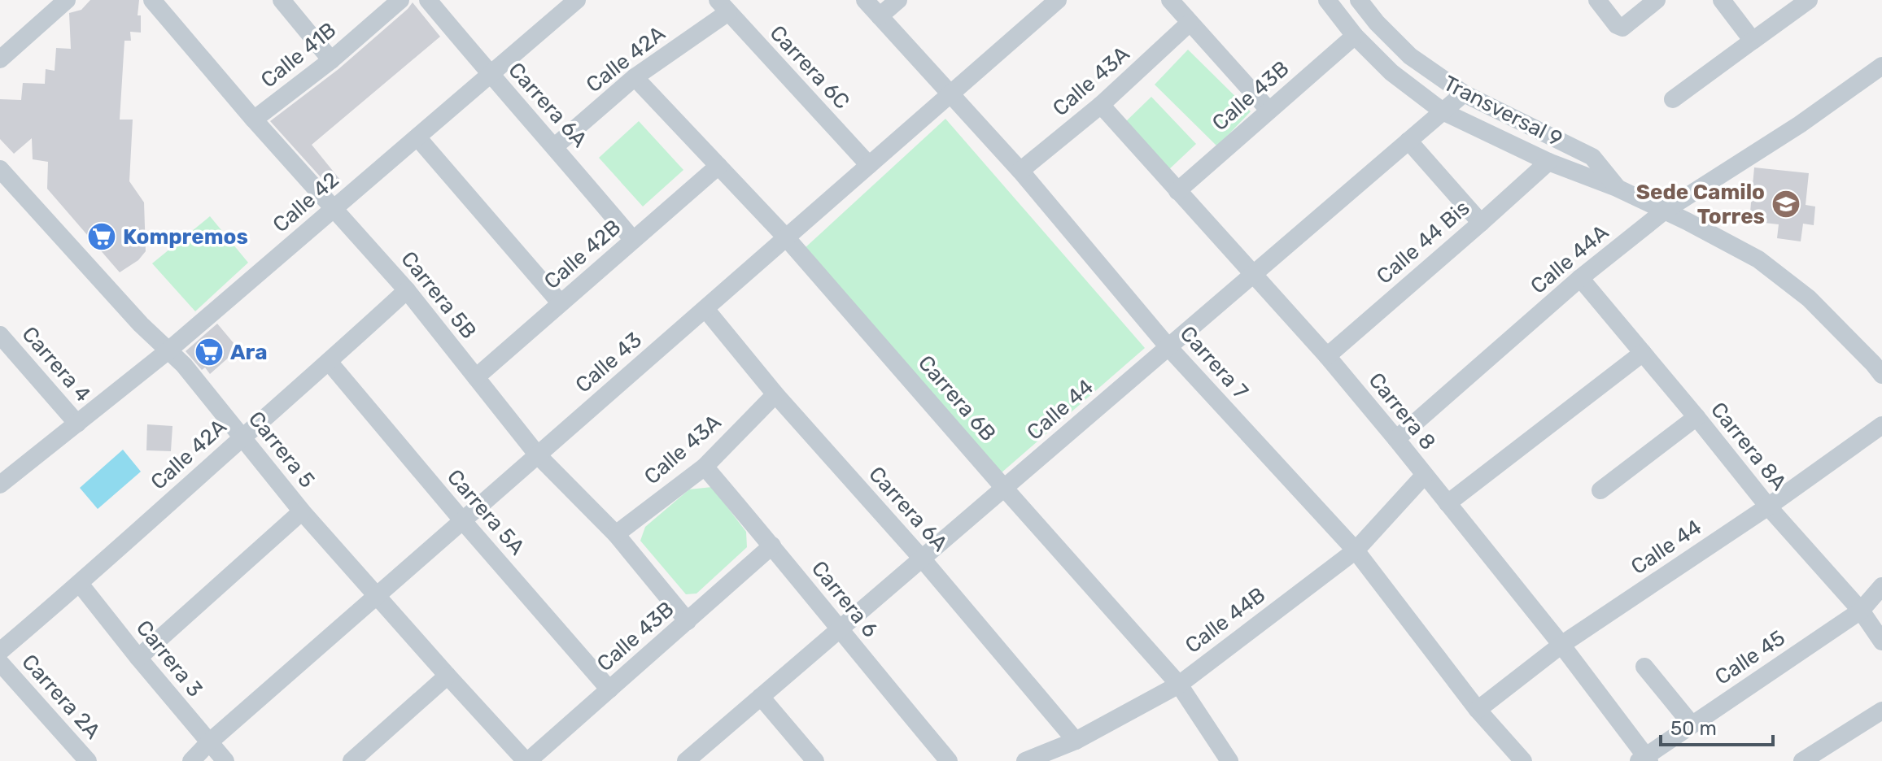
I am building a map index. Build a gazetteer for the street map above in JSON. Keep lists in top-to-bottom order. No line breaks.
{"streets":{"street":["Calle 41B","Calle 42A","Carrera 6C","Calle 43A","Calle 43B","Carrera 6A","Transversal 9","Calle 42","Calle 44 Bis","Calle 42B","Calle 44A","Carrera 5B","Calle 43","Carrera 7","Carrera 4","Carrera 6B","Calle 44","Carrera 8","Carrera 8A","Carrera 5","Carrera 5A","Carrera 6","Calle 44B","Calle 45","Carrera 3","Carrera 2A"]},"crossings":[["Calle 41B","Carrera 5B"],["Calle 42A","Carrera 6C"],["Calle 42A","Carrera 6A"],["Calle 42A","Carrera 5B"],["Calle 42A","Carrera 6B"],["Calle 42A","Carrera 5"],["Calle 42A","Carrera 5A"],["Calle 42A","Carrera 3"],["Carrera 6C","Calle 43"],["Calle 43A","Carrera 6A"],["Calle 43A","Carrera 5B"],["Calle 43A","Carrera 7"],["Calle 43A","Carrera 8"],["Calle 43A","Carrera 6"],["Calle 43B","Transversal 9"],["Calle 43B","Carrera 5B"],["Calle 43B","Carrera 8"],["Calle 43B","Carrera 5"],["Calle 43B","Carrera 5A"],["Calle 43B","Carrera 6"],["Carrera 6A","Calle 42"],["Carrera 6A","Calle 42B"],["Carrera 6A","Calle 43"],["Carrera 6A","Calle 44"],["Carrera 6A","Calle 44B"],["Transversal 9","Calle 44 Bis"],["Transversal 9","Calle 44A"],["Transversal 9","Calle 44"],["Calle 42","Carrera 5B"],["Calle 42","Carrera 4"],["Calle 42","Carrera 5"],["Calle 44 Bis","Carrera 8"],["Calle 42B","Carrera 5B"],["Calle 42B","Carrera 6B"],["Calle 44A","Carrera 8"],["Calle 44A","Carrera 8A"],["Carrera 5B","Calle 43"],["Calle 43","Carrera 7"],["Calle 43","Carrera 6B"],["Calle 43","Carrera 5"],["Calle 43","Carrera 5A"],["Calle 43","Carrera 3"],["Carrera 7","Calle 44"],["Carrera 7","Calle 44B"],["Carrera 6B","Calle 44"],["Carrera 6B","Calle 44B"],["Calle 44","Carrera 8"],["Calle 44","Carrera 8A"],["Calle 44","Carrera 6"],["Carrera 8","Calle 44B"],["Carrera 8","Calle 45"],["Carrera 8A","Calle 45"]],"places":{"school or university":["Sede Camilo Torres"],"supermarket":["Kompremos","Ara"]},"scale_bar":"50 m"}
